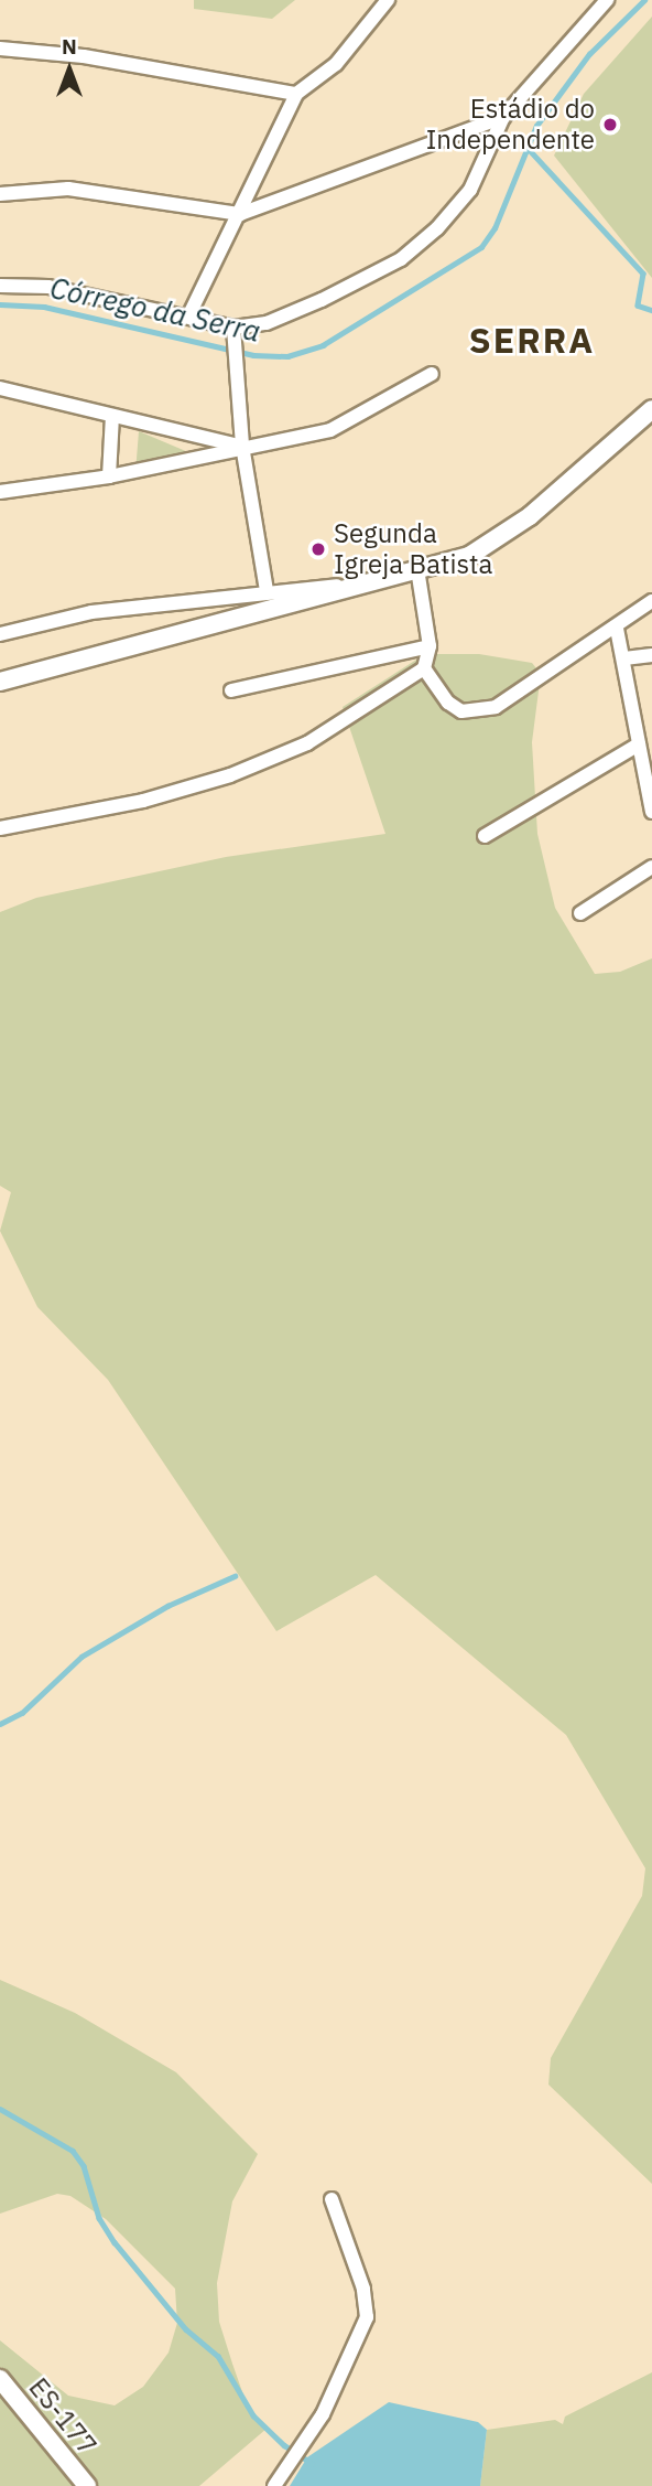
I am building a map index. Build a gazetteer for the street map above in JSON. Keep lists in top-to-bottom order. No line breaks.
{"streets":{"main road":["ES-177"]},"districts":["SERRA"],"water":["Córrego da Serra"],"places":["Estádio do Independente","Segunda Igreja Batista"],"north":"top"}
